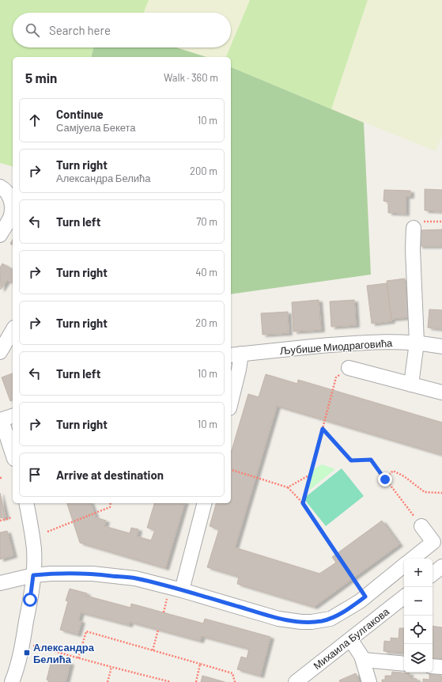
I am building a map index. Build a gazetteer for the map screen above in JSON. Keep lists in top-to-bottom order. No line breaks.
{"streets":{"street":["Љубише Миодраговића","Михаила Булгакова"]},"places":{"transit":["Александра Белића"]},"page":{"search":"Search here","heading":["5 min","Walk · 360 m"],"list":[["Continue","Самјуела Бекета","10 m"],["Turn right","Александра Белића","200 m"],["Turn left","70 m"],["Turn right","40 m"],["Turn right","20 m"],["Turn left","10 m"],["Turn right","10 m"],"Arrive at destination"],"map_buttons":["+","−"]}}
